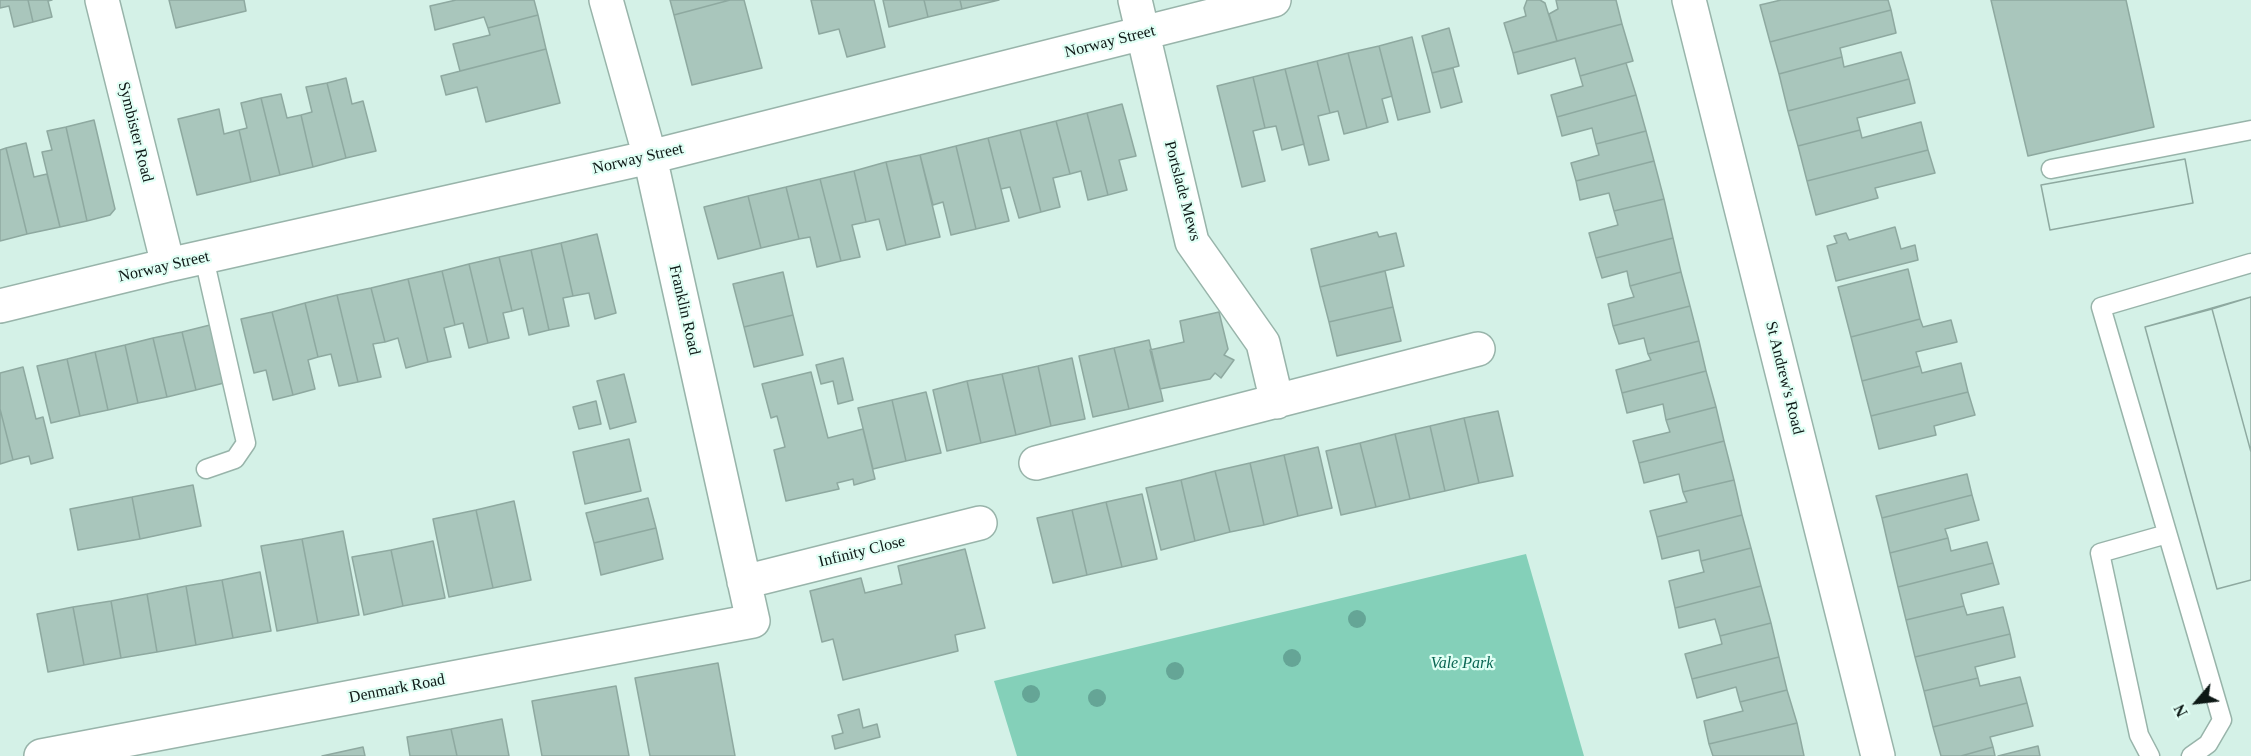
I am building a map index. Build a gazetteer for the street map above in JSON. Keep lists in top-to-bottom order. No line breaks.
{"streets":{"street":["Norway Street","Symbister Road","Portslade Mews","Franklin Road","St Andrew's Road","Infinity Close","Denmark Road"]},"crossings":[["Norway Street","Symbister Road"],["Norway Street","Portslade Mews"],["Norway Street","Franklin Road"],["Franklin Road","Infinity Close"],["Franklin Road","Denmark Road"]],"parks":["Vale Park"],"north":"bottom left"}
